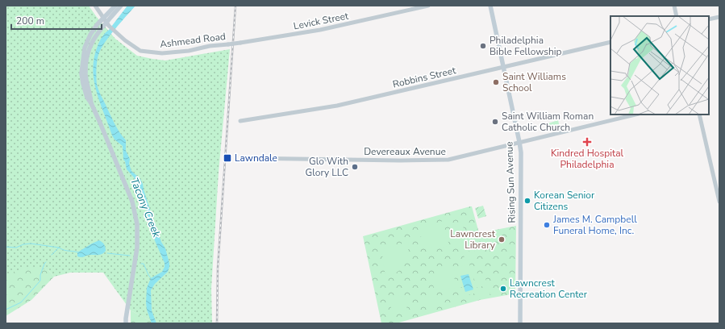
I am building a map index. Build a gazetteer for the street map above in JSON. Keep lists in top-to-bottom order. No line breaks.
{"streets":{"main road":["Rising Sun Avenue"],"street":["Levick Street","Ashmead Road","Robbins Street","Devereaux Avenue"]},"crossings":[["Levick Street","Ashmead Road"],["Robbins Street","Rising Sun Avenue"],["Devereaux Avenue","Rising Sun Avenue"]],"water":["Tacony Creek"],"places":{"other":["Philadelphia Bible Fellowship","Saint Williams School","Saint William Roman Catholic Church","Glo With Glory LLC","Korean Senior Citizens","James M. Campbell Funeral Home, Inc.","Lawncrest Library","Lawncrest Recreation Center"],"health":["Kindred Hospital Philadelphia"],"transit":["Lawndale"]},"scale_bar":"200 m"}
